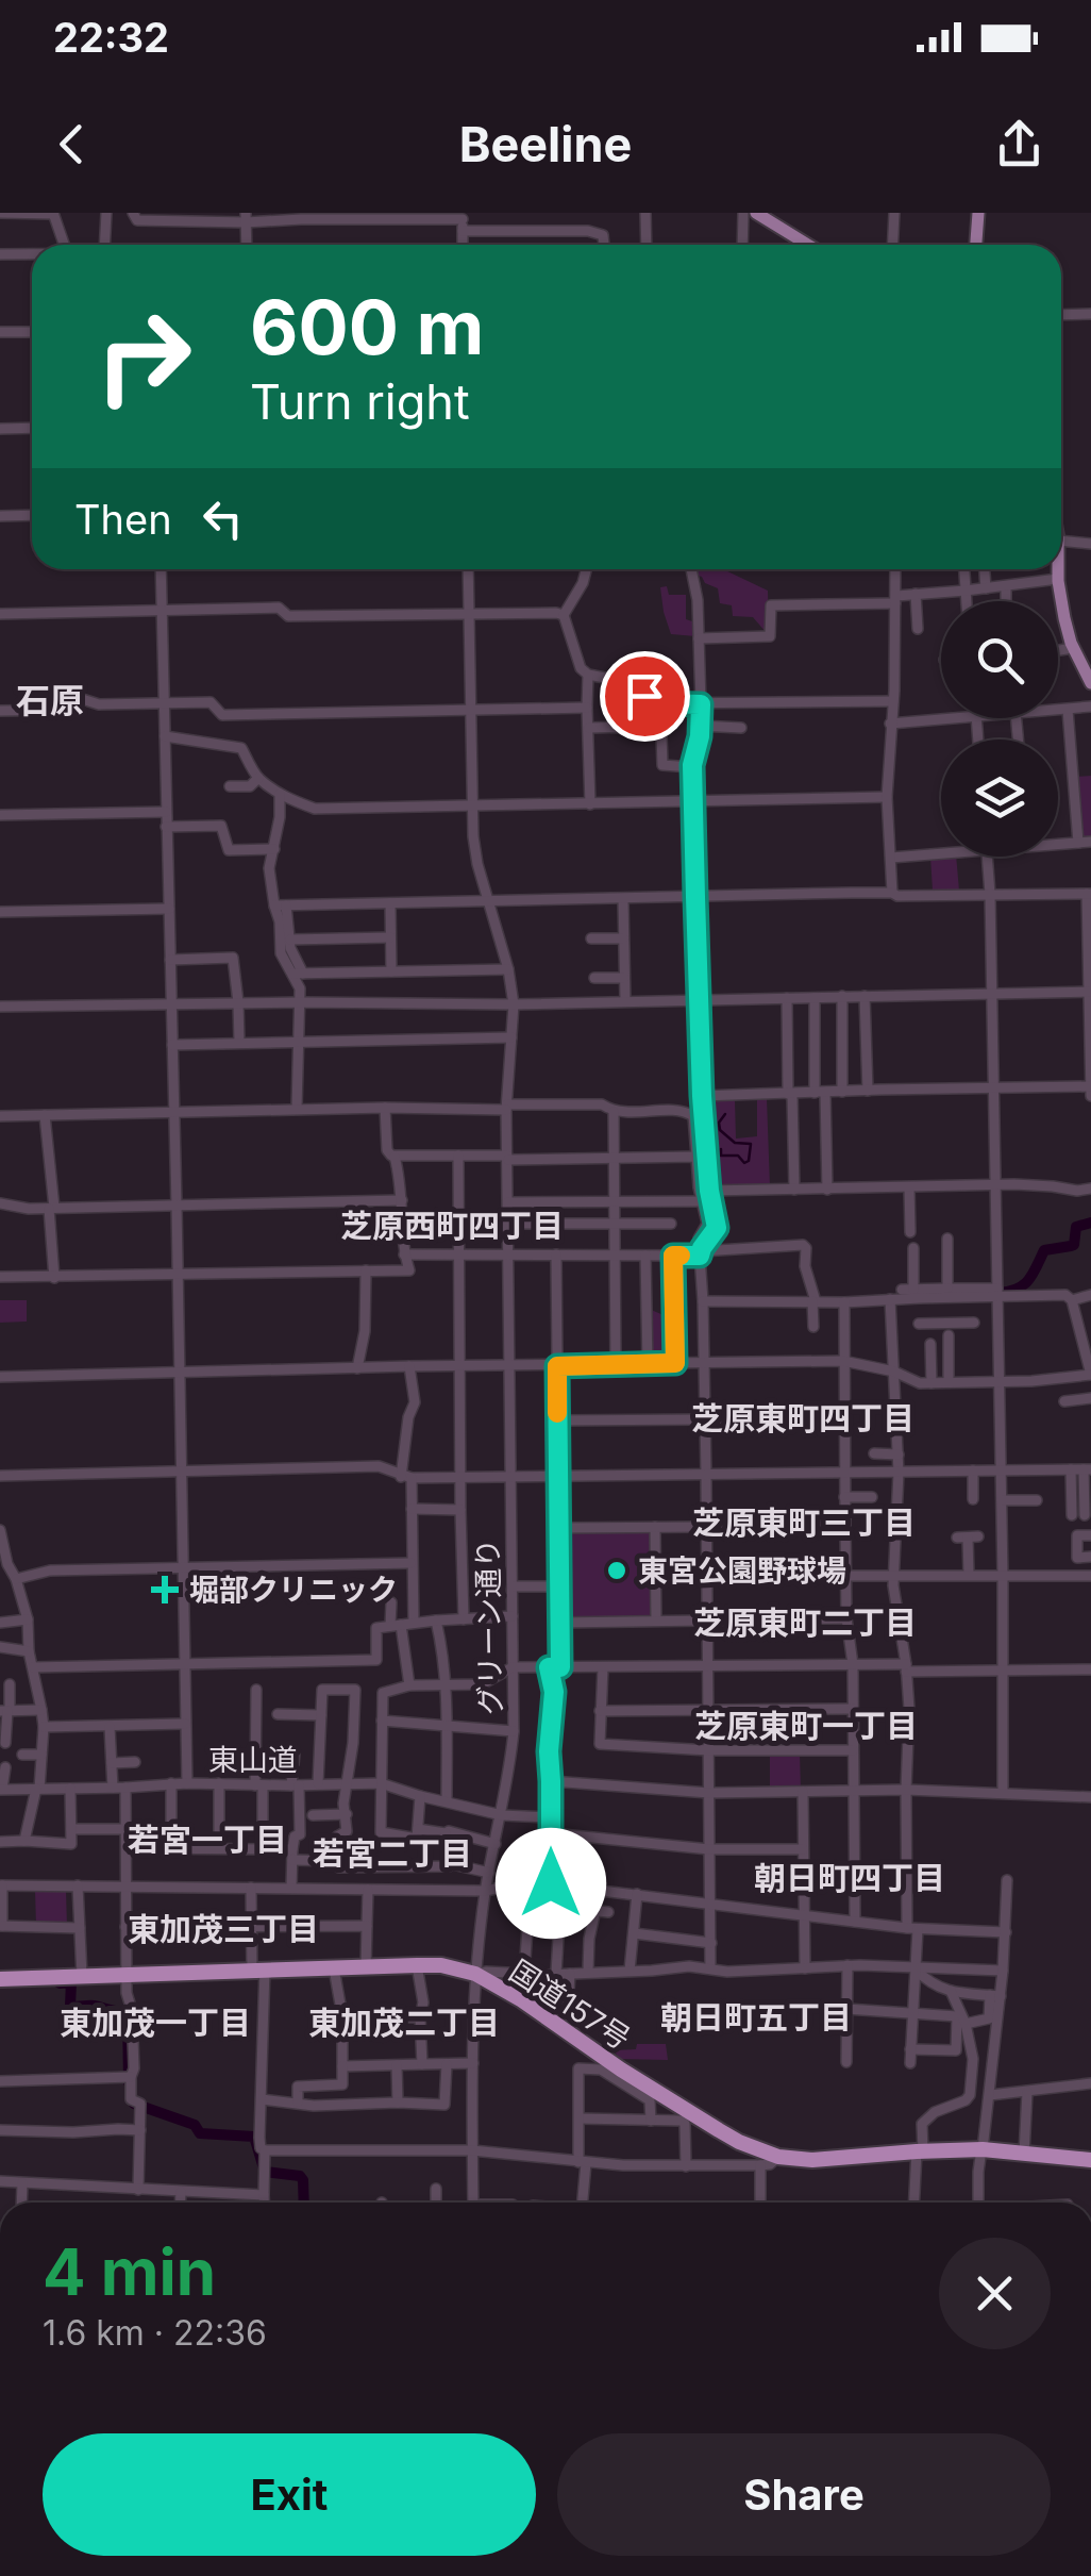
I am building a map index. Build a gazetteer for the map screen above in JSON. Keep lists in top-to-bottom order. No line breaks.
{"streets":{"highway":["国道157号"],"street":["グリーン通り","東山道"]},"crossings":[["グリーン通り","東山道"],["グリーン通り","国道157号"]],"districts":["石原","芝原西町四丁目","芝原東町四丁目","芝原東町三丁目","芝原東町二丁目","芝原東町一丁目","若宮一丁目","若宮二丁目","朝日町四丁目","東加茂三丁目","朝日町五丁目","東加茂一丁目","東加茂二丁目"],"places":{"other":["東宮公園野球場"],"health":["堀部クリニック"]},"page":{"status":"22:32","header":"Beeline","turn":["600 m","Turn right"],"then":"Then","heading":["4 min","1.6 km · 22:36"],"buttons":["Exit","Share"]}}
